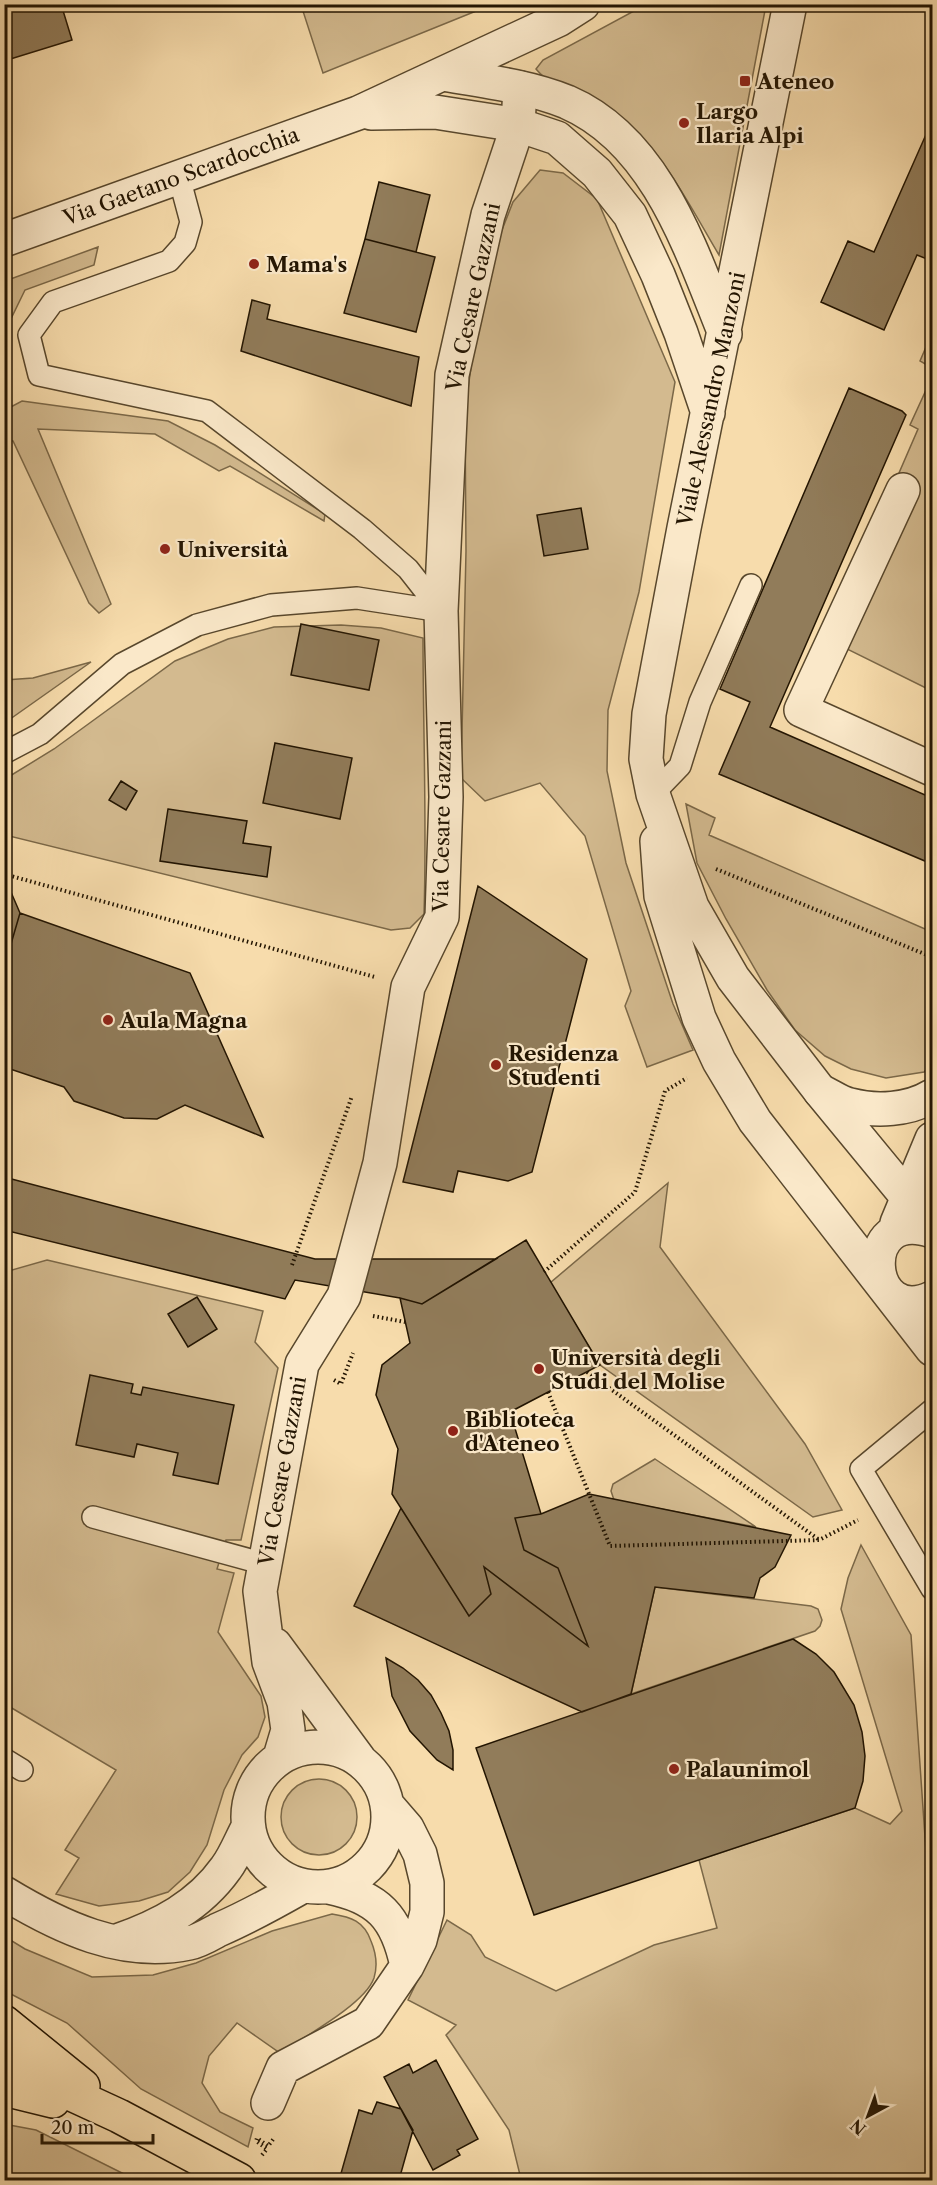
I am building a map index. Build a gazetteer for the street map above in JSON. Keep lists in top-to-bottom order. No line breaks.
{"streets":{"street":["Via Gaetano Scardocchia","Via Cesare Gazzani","Viale Alessandro Manzoni"]},"crossings":[["Via Gaetano Scardocchia","Via Cesare Gazzani"],["Via Gaetano Scardocchia","Viale Alessandro Manzoni"]],"places":{"transit":["Ateneo"],"other":["Largo Ilaria Alpi","Mama's","Università","Aula Magna","Residenza Studenti","Università degli Studi del Molise","Biblioteca d'Ateneo","Palaunimol"]},"scale_bar":"20 m","north":"bottom left"}
